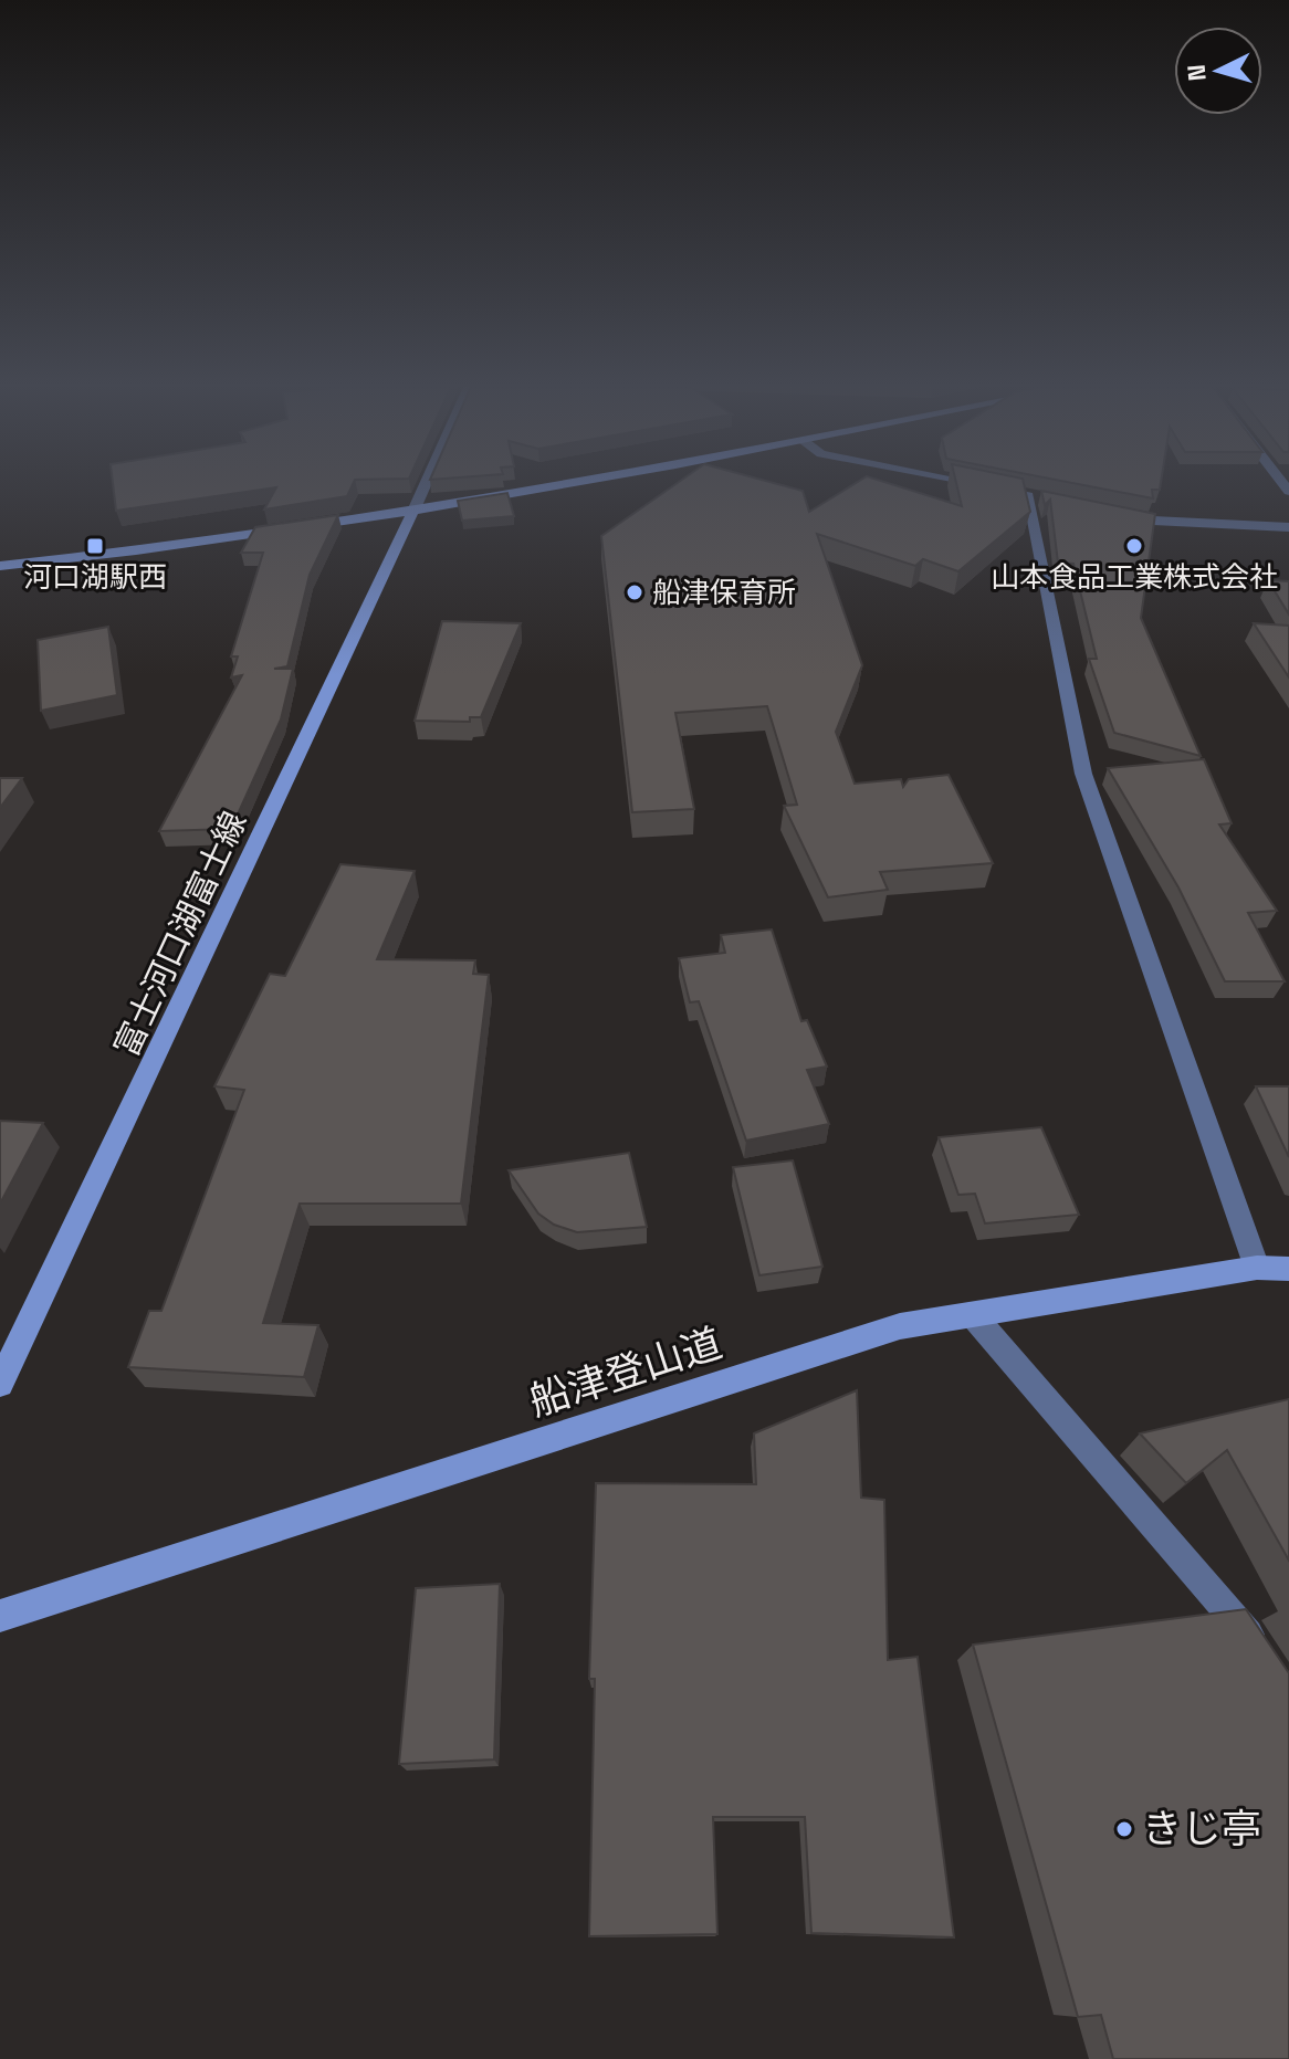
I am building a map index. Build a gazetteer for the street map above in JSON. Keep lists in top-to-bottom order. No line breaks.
{"streets":{"main road":["富士河口湖富士線","船津登山道"]},"places":{"transit":["河口湖駅西"],"other":["山本食品工業株式会社","船津保育所","きじ亭"]},"north":"left"}
